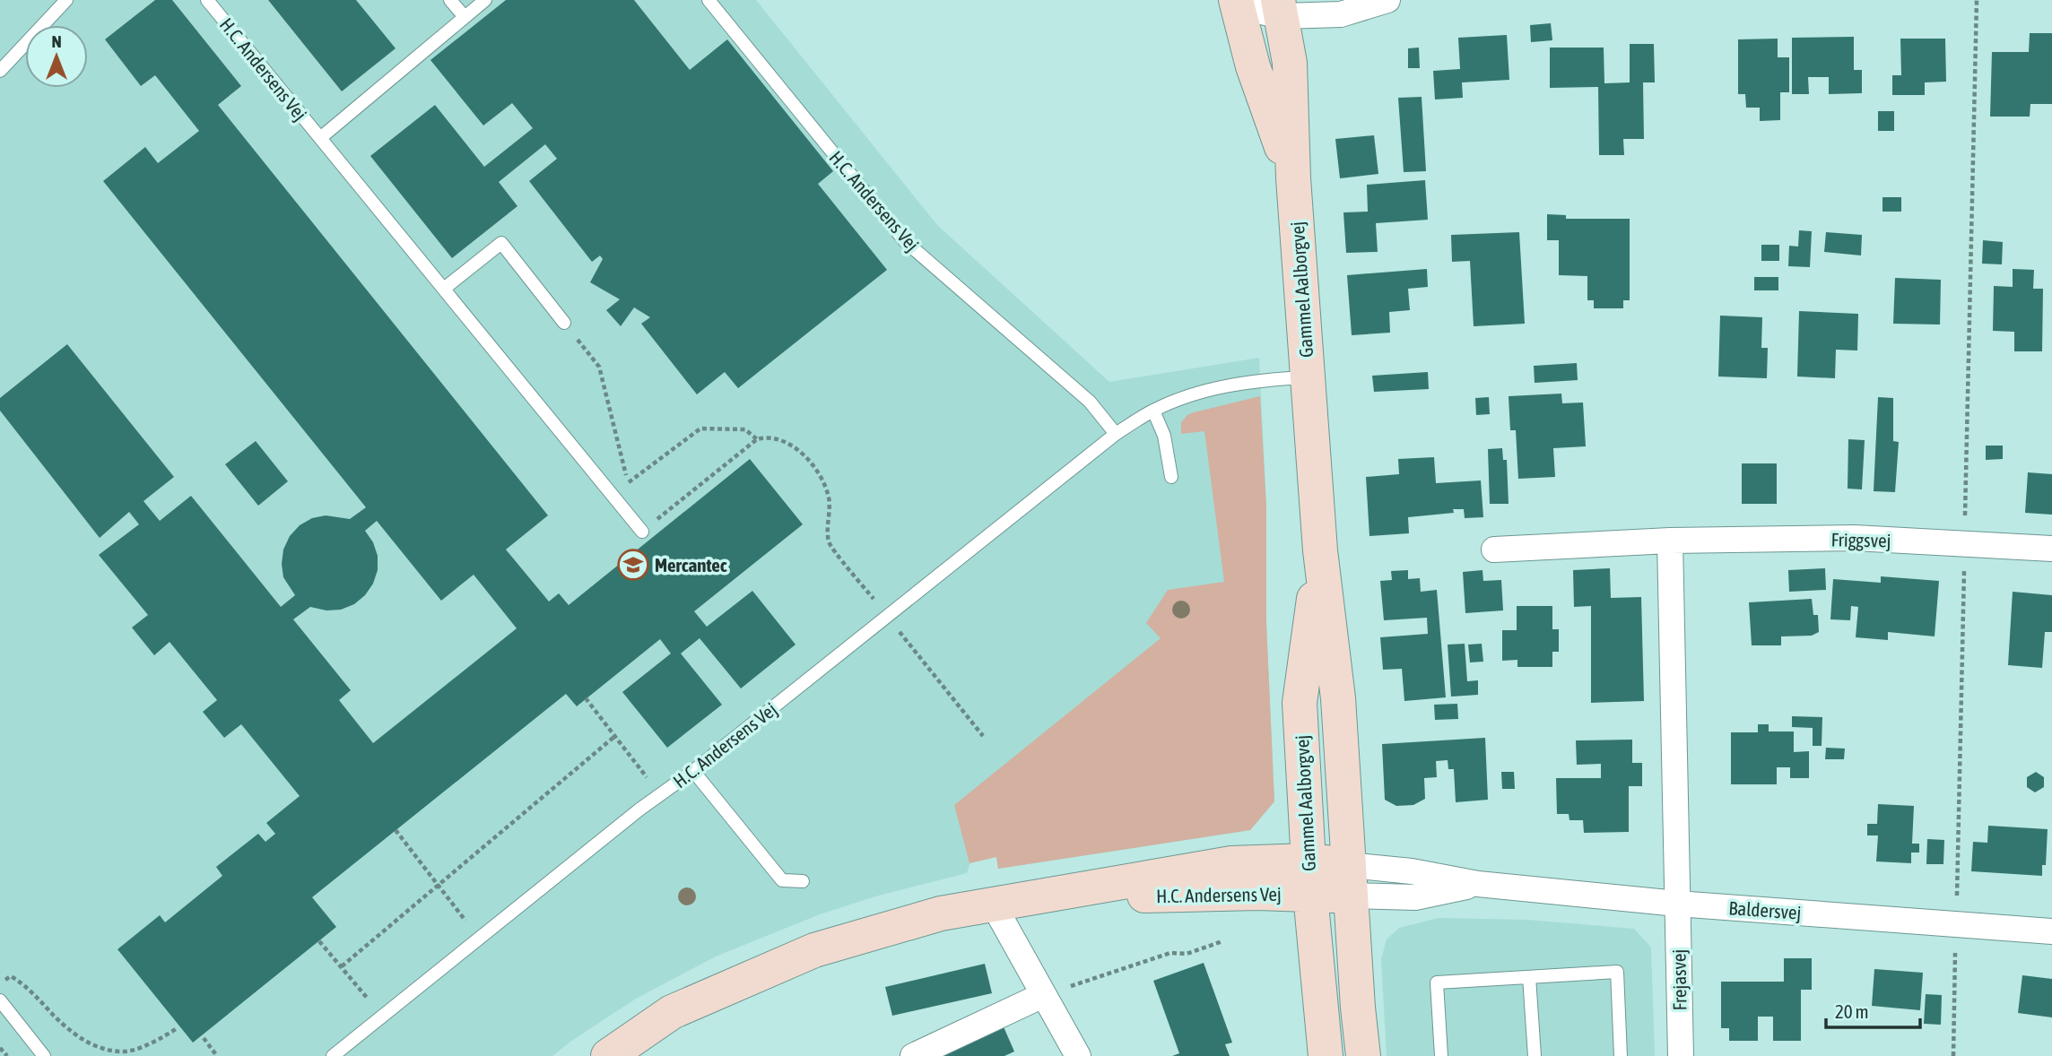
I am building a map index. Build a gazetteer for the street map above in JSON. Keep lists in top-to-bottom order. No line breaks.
{"streets":{"street":["H.C. Andersens Vej","Gammel Aalborgvej","Friggsvej","Baldersvej","Frejasvej"]},"crossings":[["H.C. Andersens Vej","Gammel Aalborgvej"],["H.C. Andersens Vej","Baldersvej"],["Gammel Aalborgvej","Baldersvej"],["Baldersvej","Frejasvej"]],"places":{"school or university":["Mercantec"]},"scale_bar":"20 m","north":"top"}
